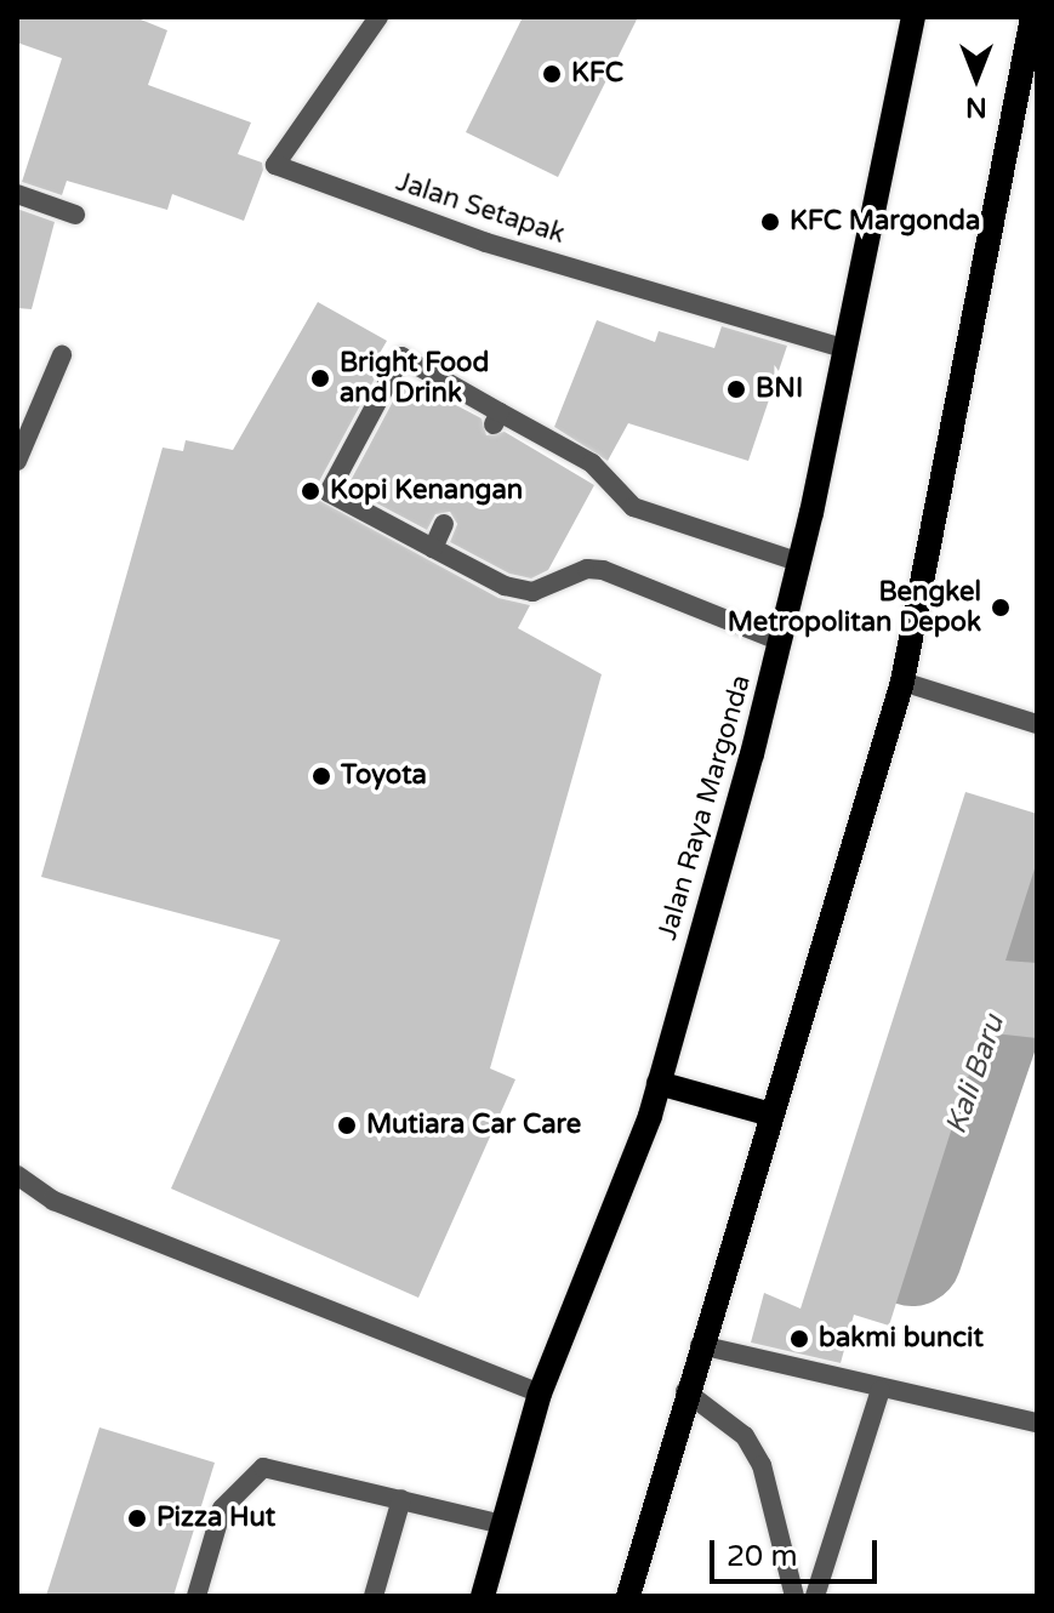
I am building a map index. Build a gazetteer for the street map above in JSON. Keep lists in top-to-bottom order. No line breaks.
{"streets":{"main road":["Jalan Raya Margonda"],"street":["Jalan Setapak"]},"crossings":[["Jalan Setapak","Jalan Raya Margonda"]],"water":["Kali Baru"],"places":["KFC","KFC Margonda","Bright Food and Drink","BNI","Kopi Kenangan","Bengkel Metropolitan Depok","Toyota","Mutiara Car Care","bakmi buncit","Pizza Hut"],"scale_bar":"20 m","north":"bottom"}
